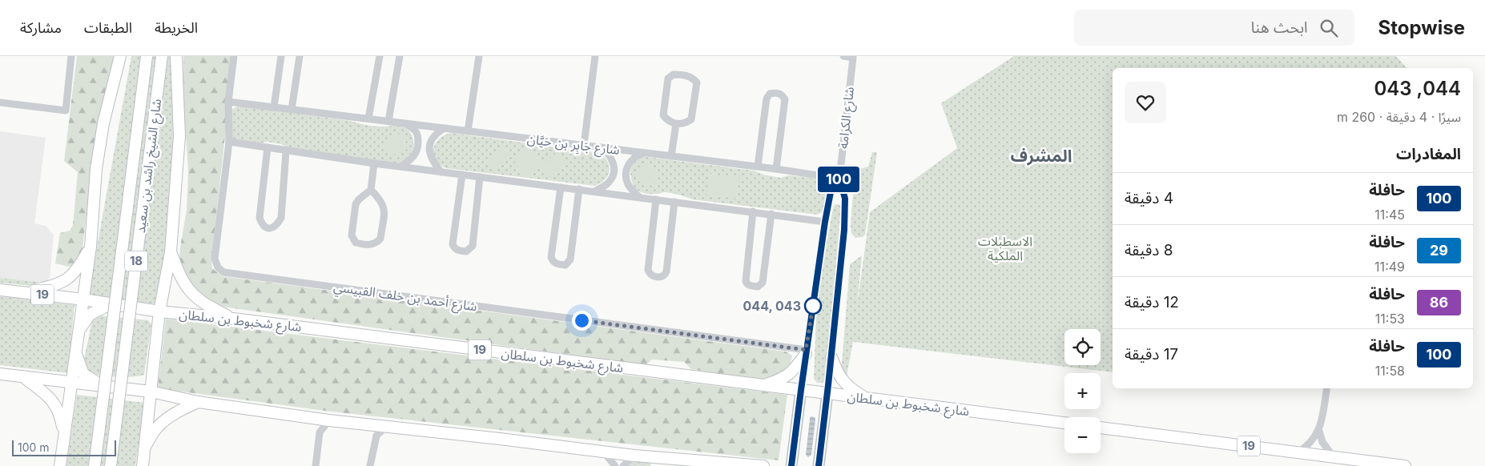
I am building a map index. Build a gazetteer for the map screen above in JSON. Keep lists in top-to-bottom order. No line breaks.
{"streets":{"main road":["شارع الكرامة","شارع الشيخ راشد بن سعيد","18","19","شارع شخبوط بن سلطان"],"street":["شارع جَابِر بن حَيَّان","شارع أحمد بن خلف القبيسي"]},"crossings":[["شارع الكرامة","شارع جَابِر بن حَيَّان"],["شارع الكرامة","شارع أحمد بن خلف القبيسي"],["شارع الكرامة","شارع شخبوط بن سلطان"],["شارع جَابِر بن حَيَّان","شارع أحمد بن خلف القبيسي"]],"districts":["المشرف"],"parks":["الاسطبلات الملكية"],"places":["044, 043"],"lines":["bus line 100"],"scale_bar":"100 m","page":{"header":"Stopwise","search":"ابحث هنا","nav":["الخريطة","الطبقات","مشاركة"],"on_map":"100","heading":[["044, 043","سيرًا · 4 دقيقة · 260 m"],"المغادرات"],"list":[{"mark":"100","name":"حافلة","note":"11:45","value":"4 دقيقة"},{"mark":"29","name":"حافلة","note":"11:49","value":"8 دقيقة"},{"mark":"86","name":"حافلة","note":"11:53","value":"12 دقيقة"},{"mark":"100","name":"حافلة","note":"11:58","value":"17 دقيقة"}],"map_buttons":["+","−"],"scale":"100 m"}}
